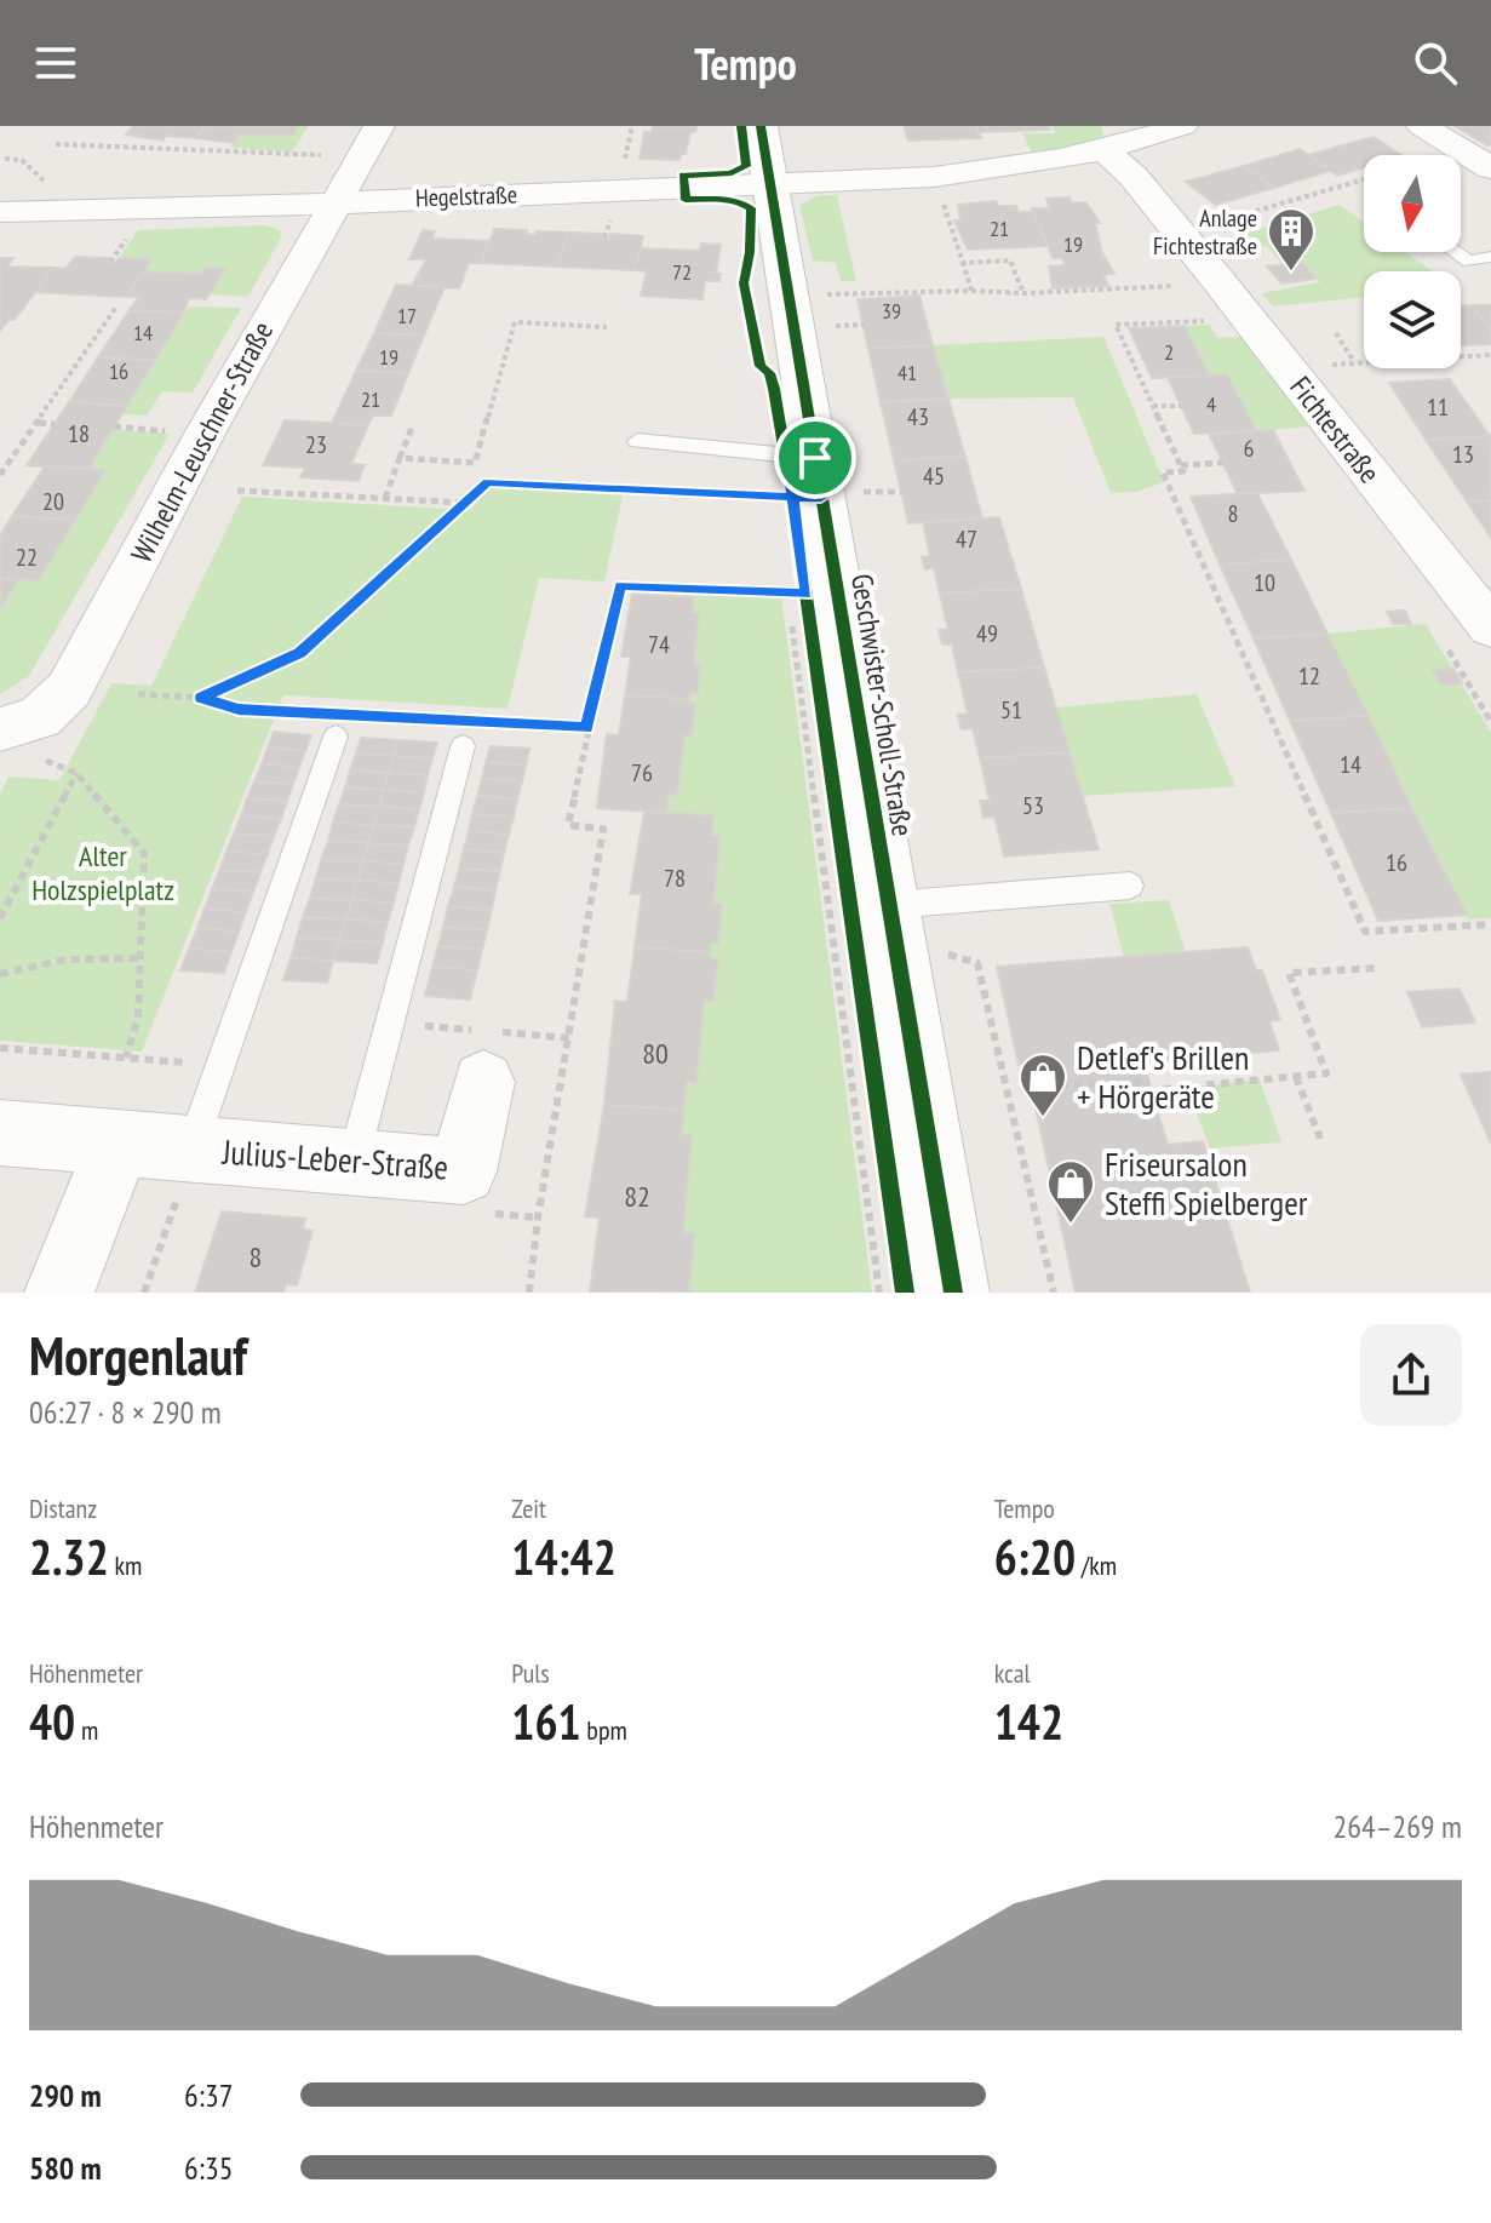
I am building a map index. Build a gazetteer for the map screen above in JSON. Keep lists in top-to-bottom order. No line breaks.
{"streets":{"street":["Hegelstraße","Fichtestraße","Wilhelm-Leuschner-Straße","Geschwister-Scholl-Straße","Julius-Leber-Straße"]},"crossings":[["Hegelstraße","Fichtestraße"],["Hegelstraße","Wilhelm-Leuschner-Straße"],["Hegelstraße","Geschwister-Scholl-Straße"]],"parks":["Alter Holzspielplatz"],"places":{"building":["Anlage Fichtestraße"],"shop":["Detlef's Brillen + Hörgeräte","Friseursalon Steffi Spielberger"]},"house_numbers":["21","19","72","39","17","14","2","19","16","41","21","4","11","43","18","23","6","13","45","20","8","47","22","10","49","74","12","51","14","76","53","16","78","80","82","8"],"north":"bottom","page":{"header":"Tempo","heading":["Morgenlauf","06:27 · 8 × 290 m"],"stats":[["Distanz","2.32 km"],["Zeit","14:42"],["Tempo","6:20 /km"],["Höhenmeter","40 m"],["Puls","161 bpm"],["kcal","142"]],"chart":["Höhenmeter","264–269 m"],"list":[{"name":"290 m","note":"6:37"},{"name":"580 m","note":"6:35"}]}}
